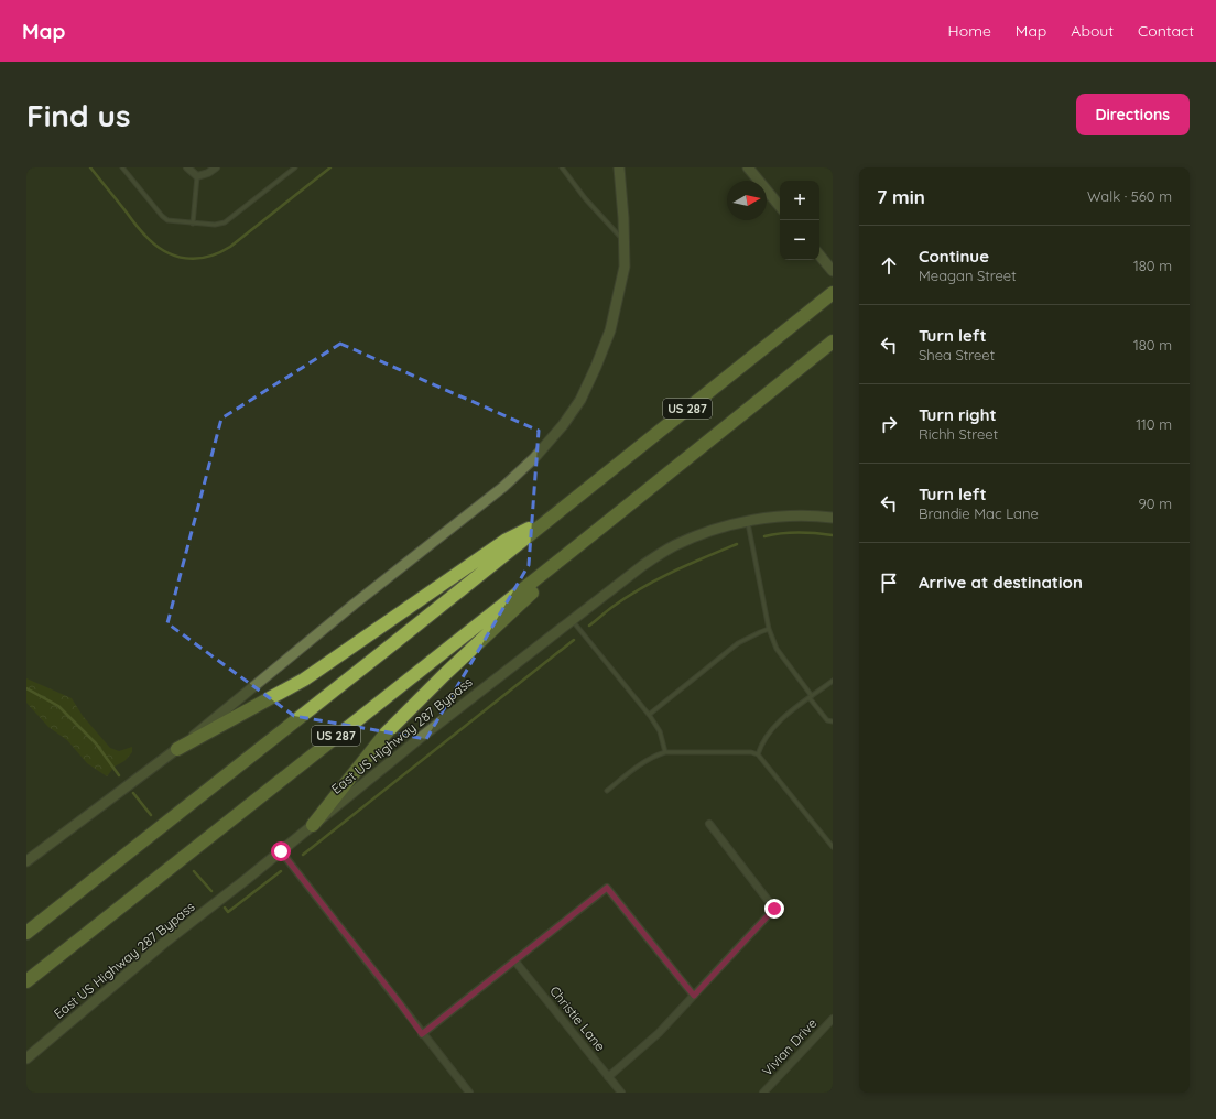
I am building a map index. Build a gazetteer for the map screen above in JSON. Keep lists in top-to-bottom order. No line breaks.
{"streets":{"highway":["US 287"],"main road":["East US Highway 287 Bypass"],"street":["Christie Lane","Vivian Drive"]},"north":"right","page":{"header":"Map","nav":["Home","Map","About","Contact"],"buttons":"Directions","title":"Find us","heading":["7 min","Walk · 560 m"],"map_buttons":["+","−"],"list":[["Continue","Meagan Street","180 m"],["Turn left","Shea Street","180 m"],["Turn right","Richh Street","110 m"],["Turn left","Brandie Mac Lane","90 m"],"Arrive at destination"]}}
